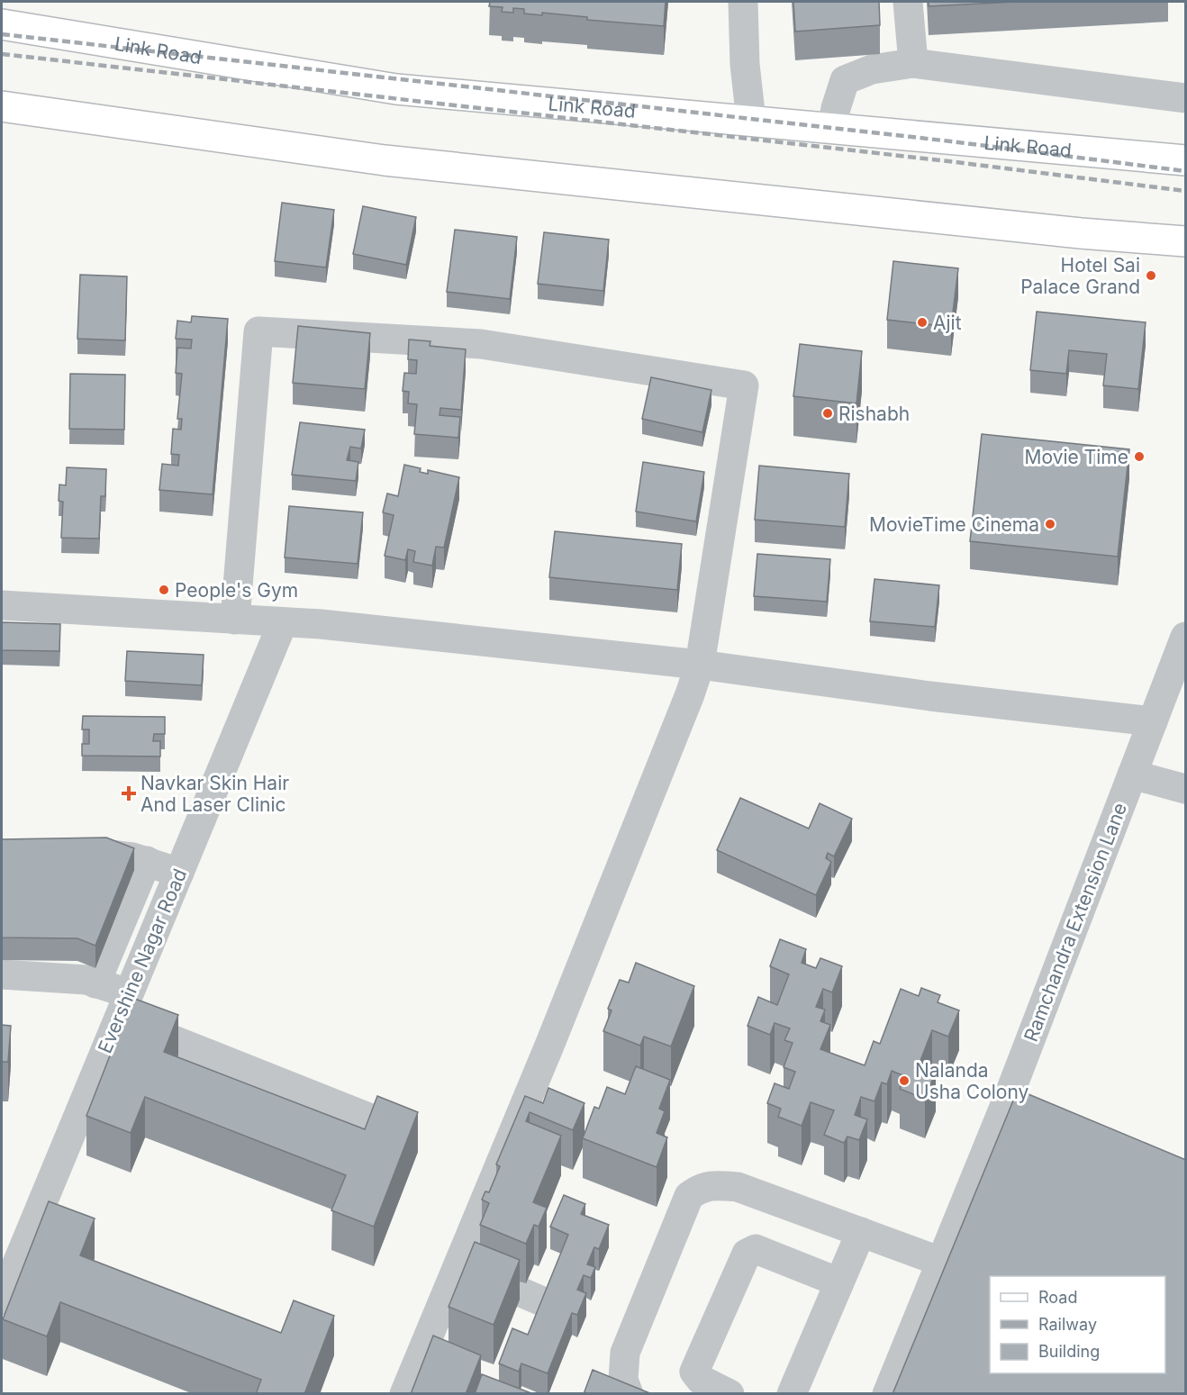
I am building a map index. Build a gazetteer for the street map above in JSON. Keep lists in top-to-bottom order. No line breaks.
{"streets":{"main road":["Link Road"],"street":["Ramchandra Extension Lane","Evershine Nagar Road"]},"places":{"other":["Hotel Sai Palace Grand","Ajit","Rishabh","Movie Time","MovieTime Cinema","People's Gym","Nalanda Usha Colony"],"health":["Navkar Skin Hair And Laser Clinic"]},"legend":["Road","Railway","Building"]}
